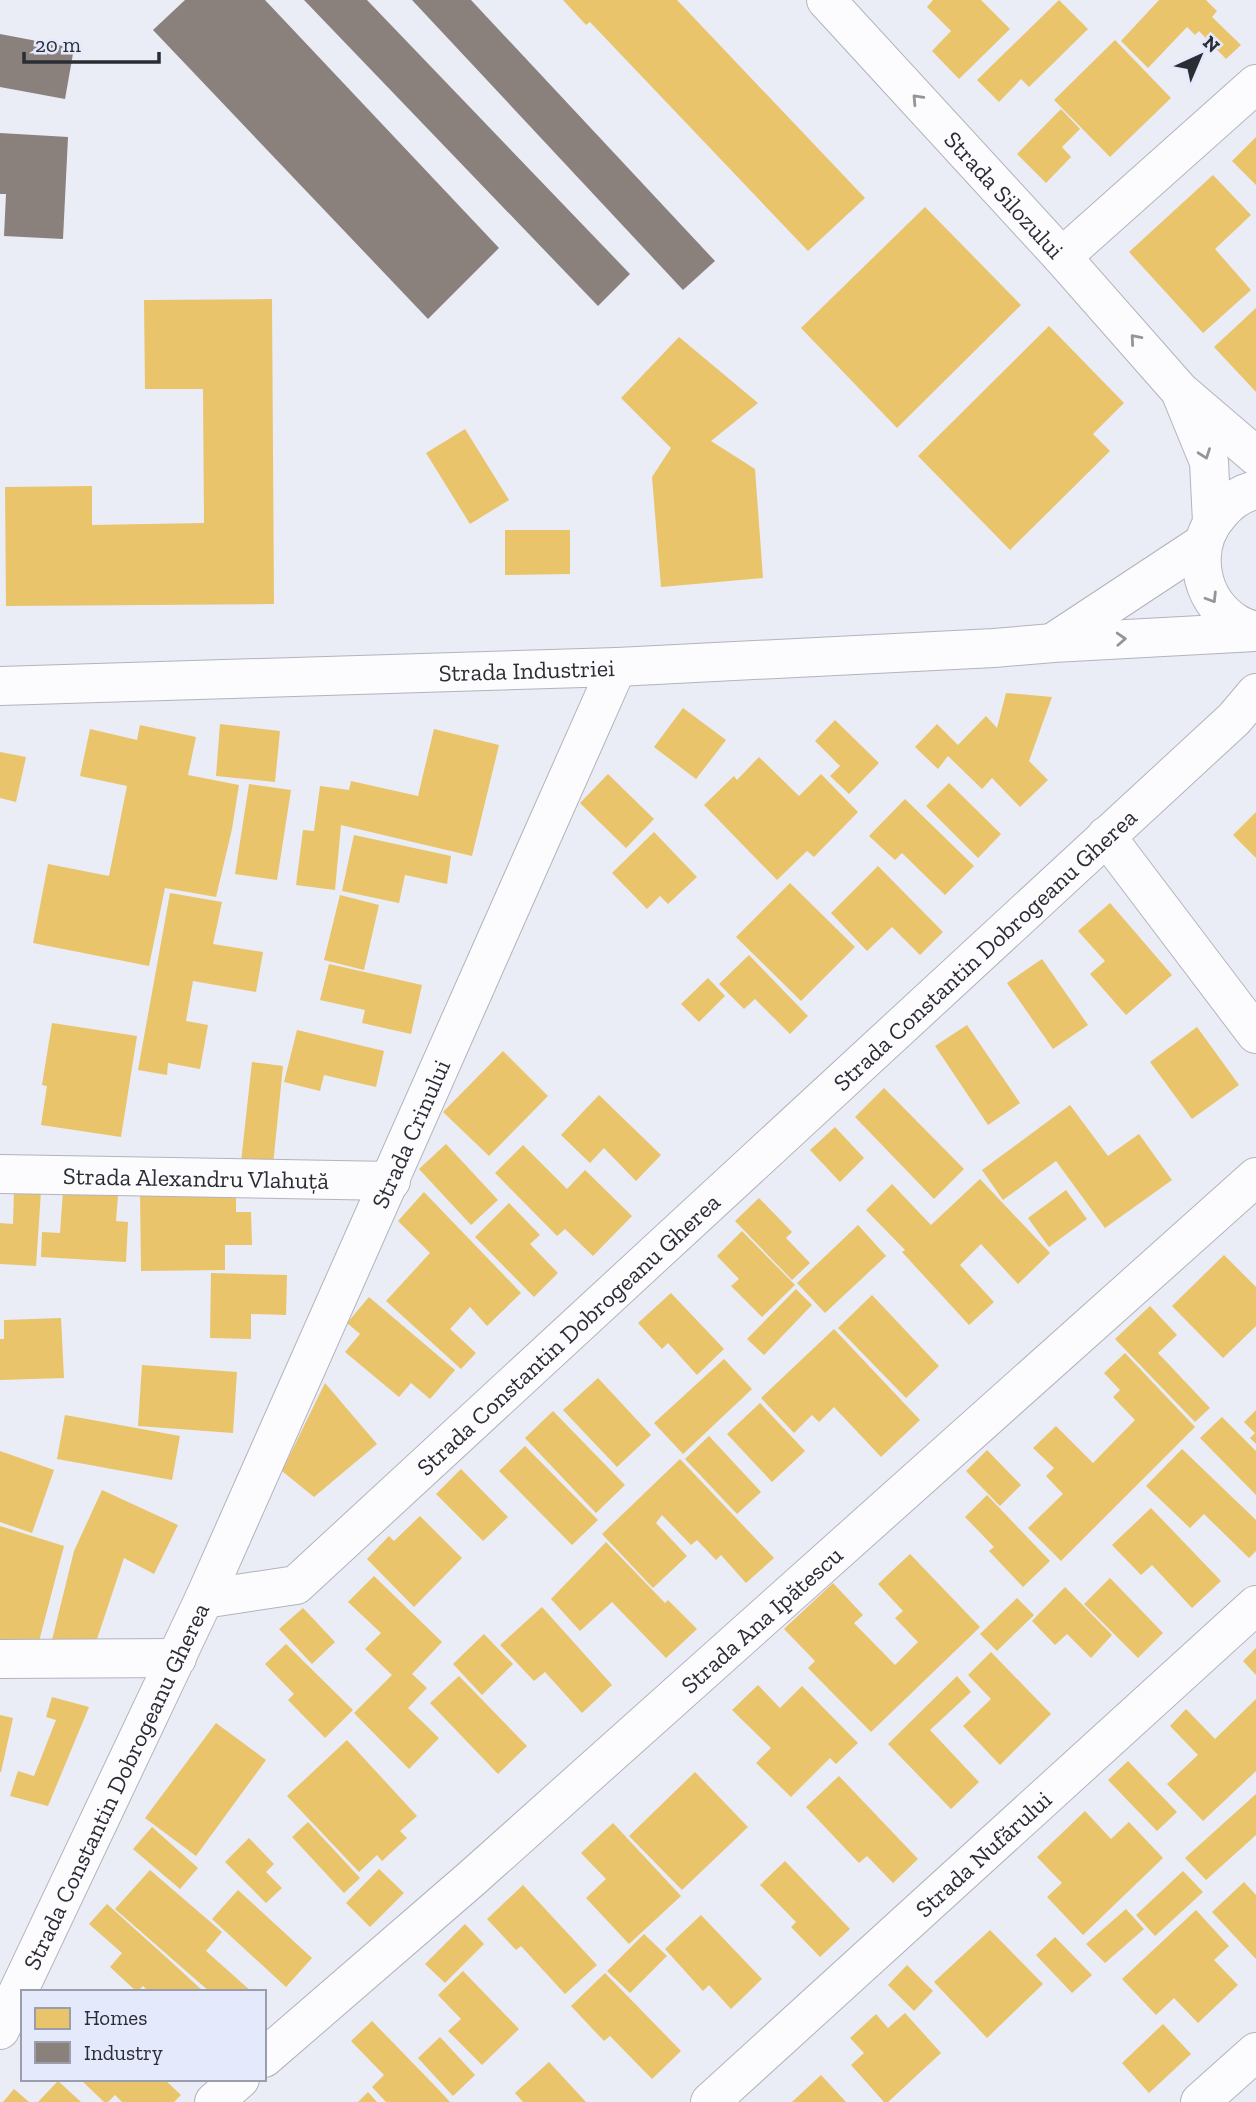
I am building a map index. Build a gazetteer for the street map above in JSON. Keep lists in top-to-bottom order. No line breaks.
{"streets":{"street":["Strada Silozului","Strada Industriei","Strada Constantin Dobrogeanu Gherea","Strada Crinului","Strada Alexandru Vlahuță","Strada Ana Ipătescu","Strada Nufărului"]},"crossings":[["Strada Silozului","Strada Industriei"],["Strada Industriei","Strada Crinului"],["Strada Constantin Dobrogeanu Gherea","Strada Crinului"],["Strada Crinului","Strada Alexandru Vlahuță"]],"legend":["Homes","Industry"],"scale_bar":"20 m","north":"top right"}
